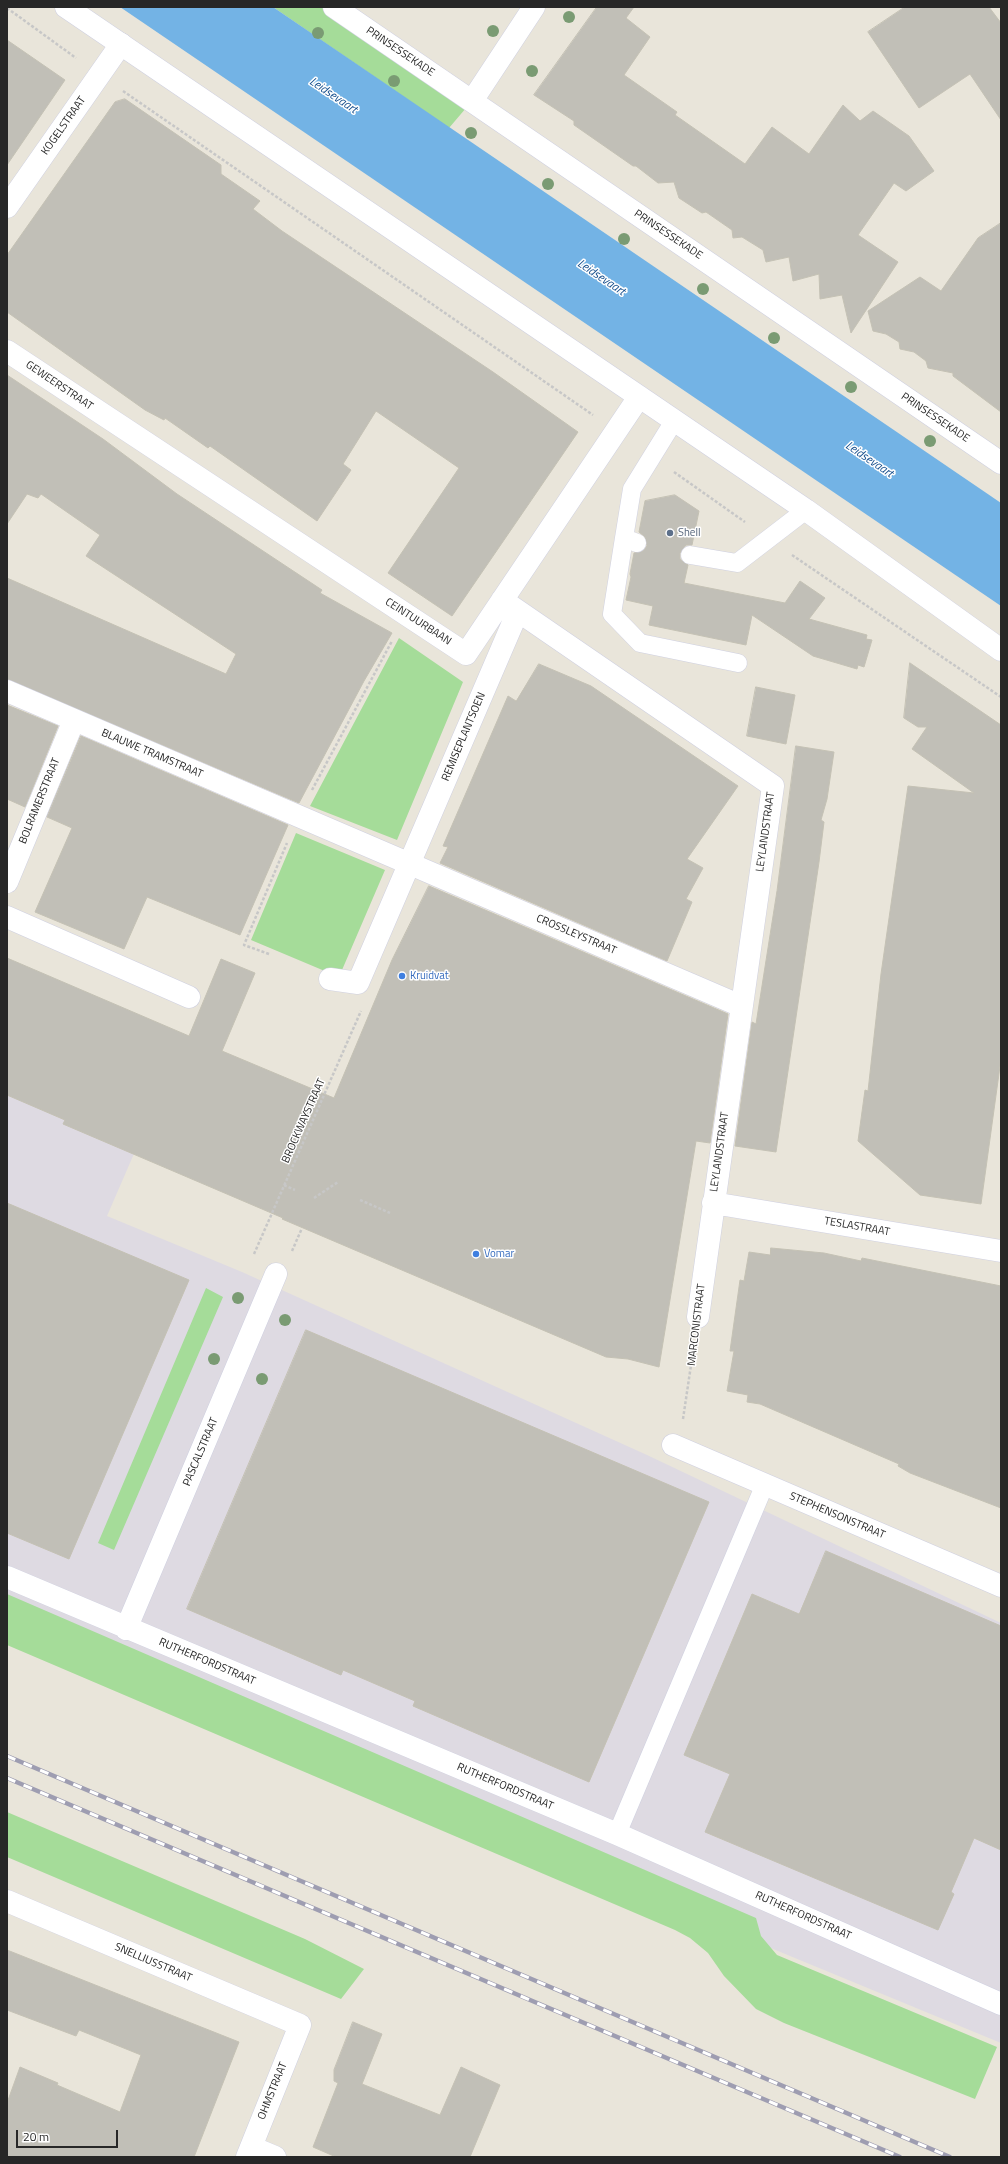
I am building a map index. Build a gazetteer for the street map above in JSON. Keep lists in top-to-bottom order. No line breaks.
{"streets":{"street":["PRINSESSEKADE","KOGELSTRAAT","GEWEERSTRAAT","CEINTUURBAAN","REMISEPLANTSOEN","BLAUWE TRAMSTRAAT","BOLRAMERSTRAAT","LEYLANDSTRAAT","CROSSLEYSTRAAT","TESLASTRAAT","MARCONISTRAAT","PASCALSTRAAT","STEPHENSONSTRAAT","RUTHERFORDSTRAAT","SNELLIUSSTRAAT","OHMSTRAAT"],"path":["BROCKWAYSTRAAT"]},"crossings":[["GEWEERSTRAAT","CEINTUURBAAN"],["CEINTUURBAAN","REMISEPLANTSOEN"],["CEINTUURBAAN","LEYLANDSTRAAT"],["REMISEPLANTSOEN","LEYLANDSTRAAT"],["REMISEPLANTSOEN","CROSSLEYSTRAAT"],["REMISEPLANTSOEN","BROCKWAYSTRAAT"],["BLAUWE TRAMSTRAAT","BOLRAMERSTRAAT"],["LEYLANDSTRAAT","CROSSLEYSTRAAT"],["LEYLANDSTRAAT","TESLASTRAAT"],["LEYLANDSTRAAT","MARCONISTRAAT"],["TESLASTRAAT","MARCONISTRAAT"],["MARCONISTRAAT","STEPHENSONSTRAAT"],["PASCALSTRAAT","RUTHERFORDSTRAAT"],["SNELLIUSSTRAAT","OHMSTRAAT"]],"water":["Leidsevaart"],"places":["Shell","Kruidvat","Vomar"],"scale_bar":"20 m"}
